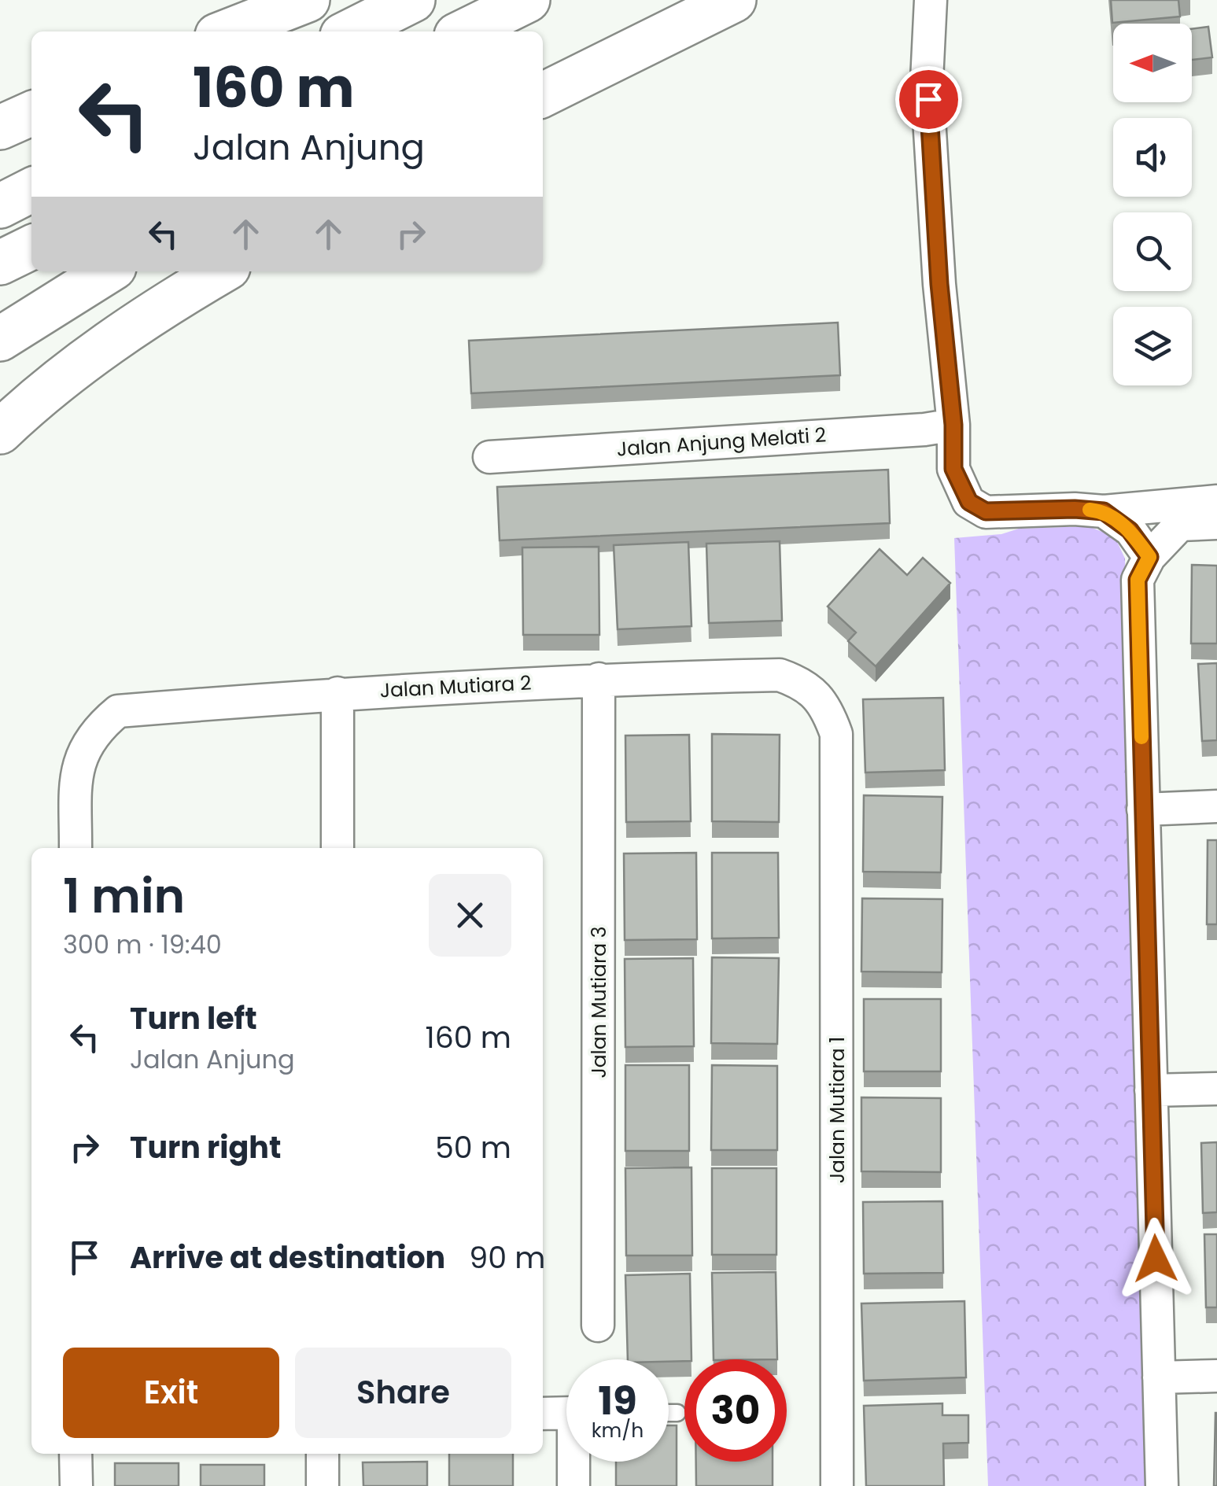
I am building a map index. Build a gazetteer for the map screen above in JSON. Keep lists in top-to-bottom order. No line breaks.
{"streets":{"street":["Jalan Anjung Melati 2","Jalan Mutiara 2","Jalan Mutiara 3","Jalan Mutiara 1"]},"crossings":[["Jalan Mutiara 2","Jalan Mutiara 3"],["Jalan Mutiara 2","Jalan Mutiara 1"]],"north":"left","page":{"turn":["160 m","Jalan Anjung"],"heading":["1 min","300 m · 19:40"],"list":[{"name":"Turn left","note":"Jalan Anjung","value":"160 m"},{"name":"Turn right","value":"50 m"},{"name":"Arrive at destination","value":"90 m"}],"buttons":["Exit","Share"],"speed":"19 km/h","limit":"30"}}
